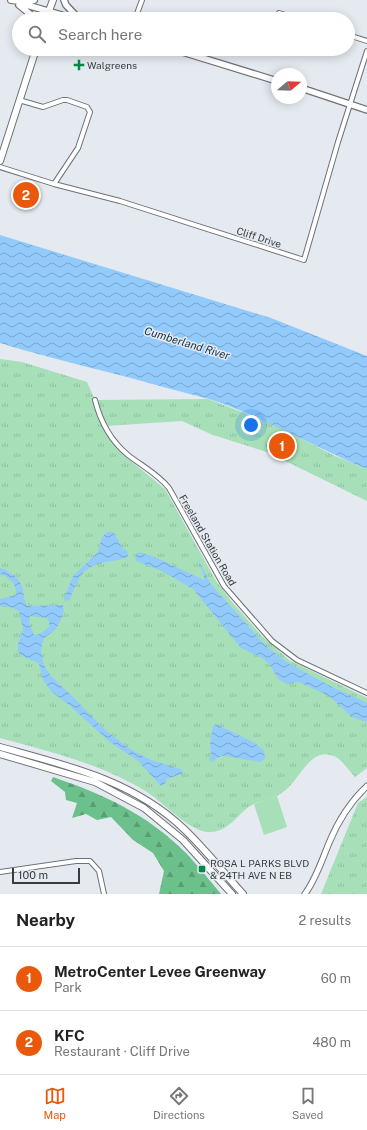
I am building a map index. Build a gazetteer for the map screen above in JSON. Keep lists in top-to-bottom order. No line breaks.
{"streets":{"street":["Cliff Drive","Freeland Station Road"]},"water":["Cumberland River"],"places":{"health":["Walgreens"],"transit":["ROSA L PARKS BLVD & 24TH AVE N EB"]},"scale_bar":"100 m","north":"right","page":{"search":"Search here","pins":["2","1"],"scale":"100 m","heading":["Nearby","2 results"],"list":[{"mark":"1","name":"MetroCenter Levee Greenway","note":"Park","value":"60 m"},{"mark":"2","name":"KFC","note":"Restaurant · Cliff Drive","value":"480 m"}],"nav":["Map","Directions","Saved"]}}
